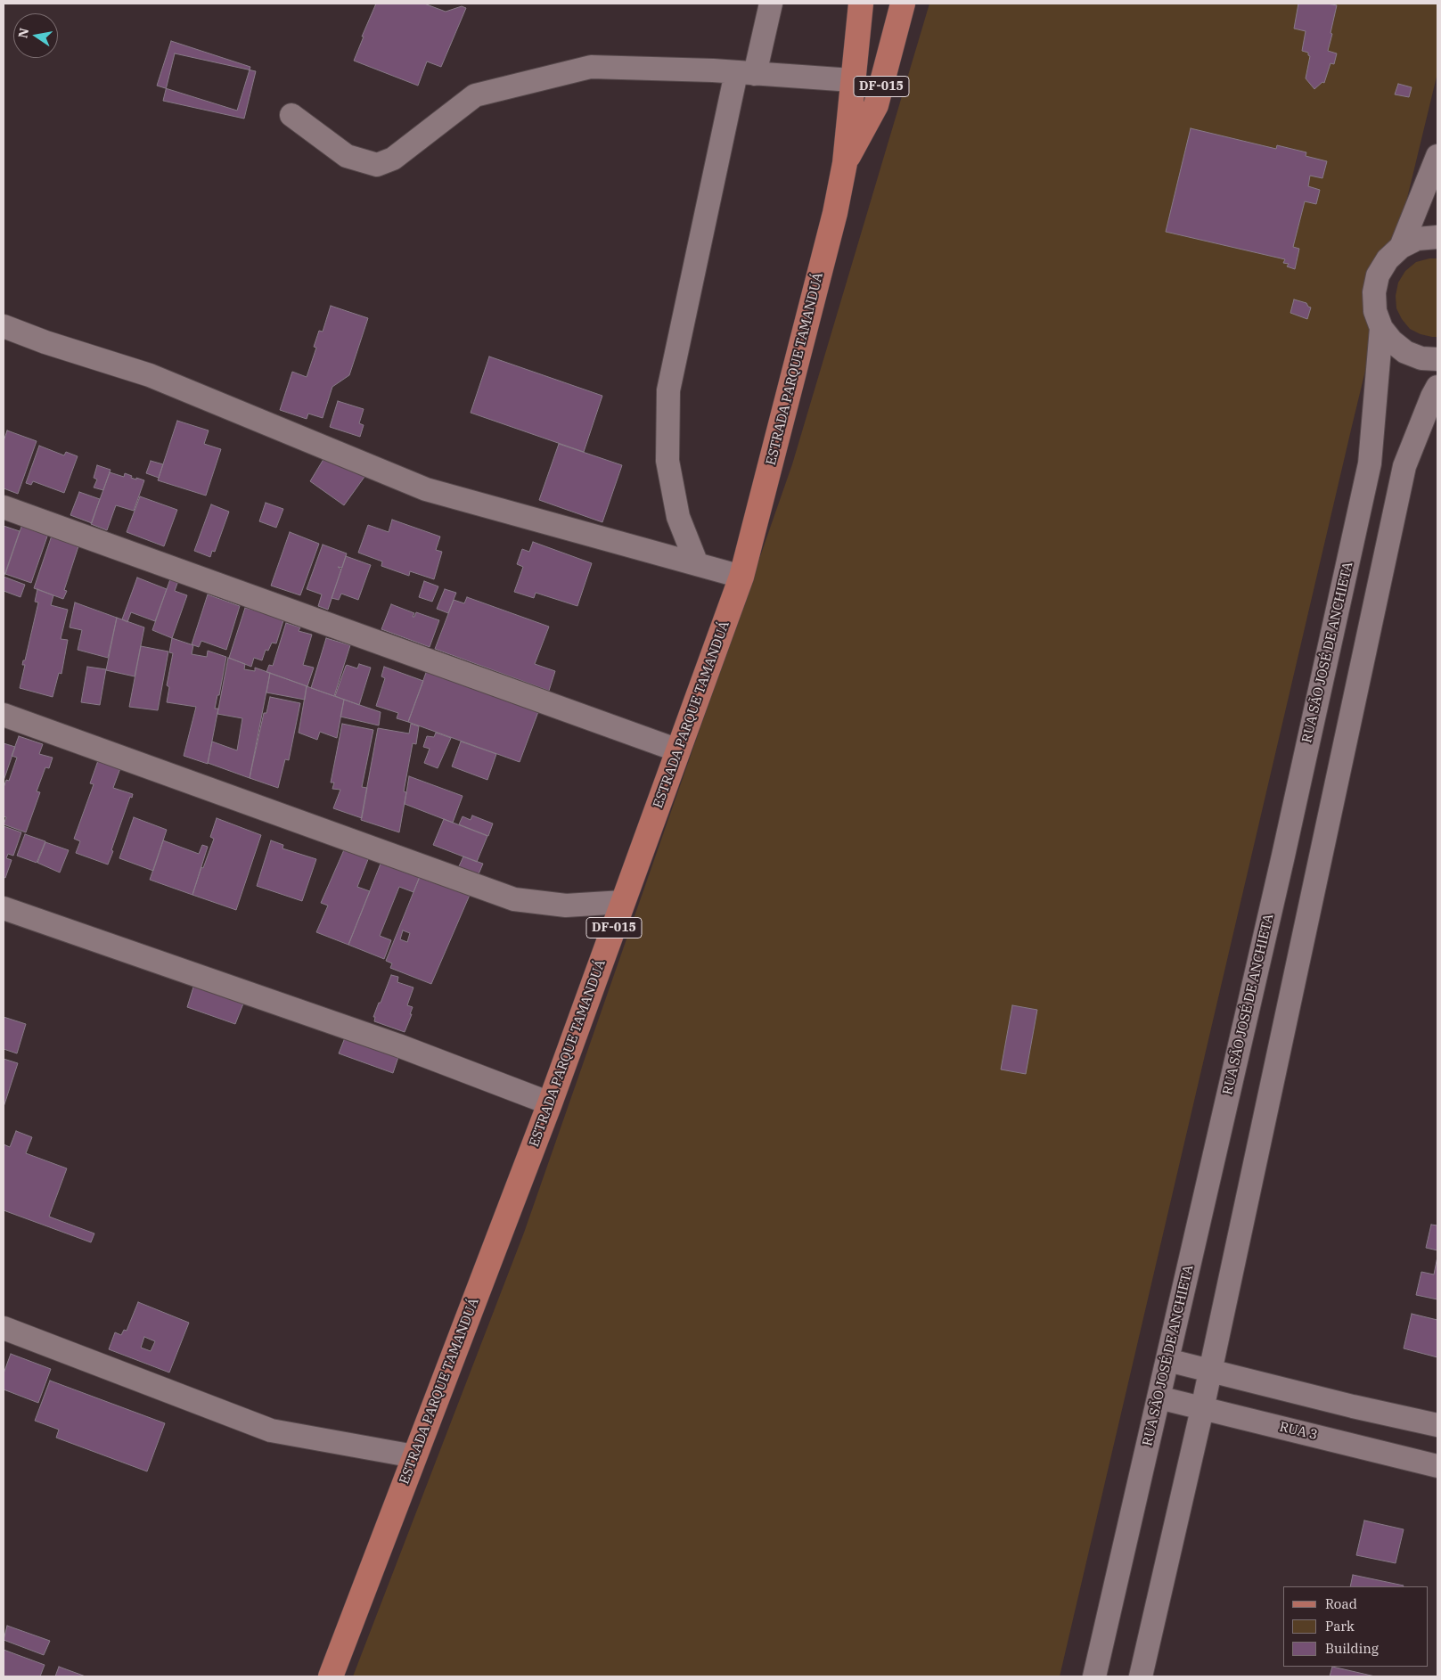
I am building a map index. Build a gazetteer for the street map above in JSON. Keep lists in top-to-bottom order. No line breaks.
{"streets":{"main road":["DF-015","ESTRADA PARQUE TAMANDUÁ"],"street":["RUA SÃO JOSÉ DE ANCHIETA","RUA 3"]},"crossings":[["RUA SÃO JOSÉ DE ANCHIETA","RUA 3"]],"legend":["Road","Park","Building"],"north":"left"}
